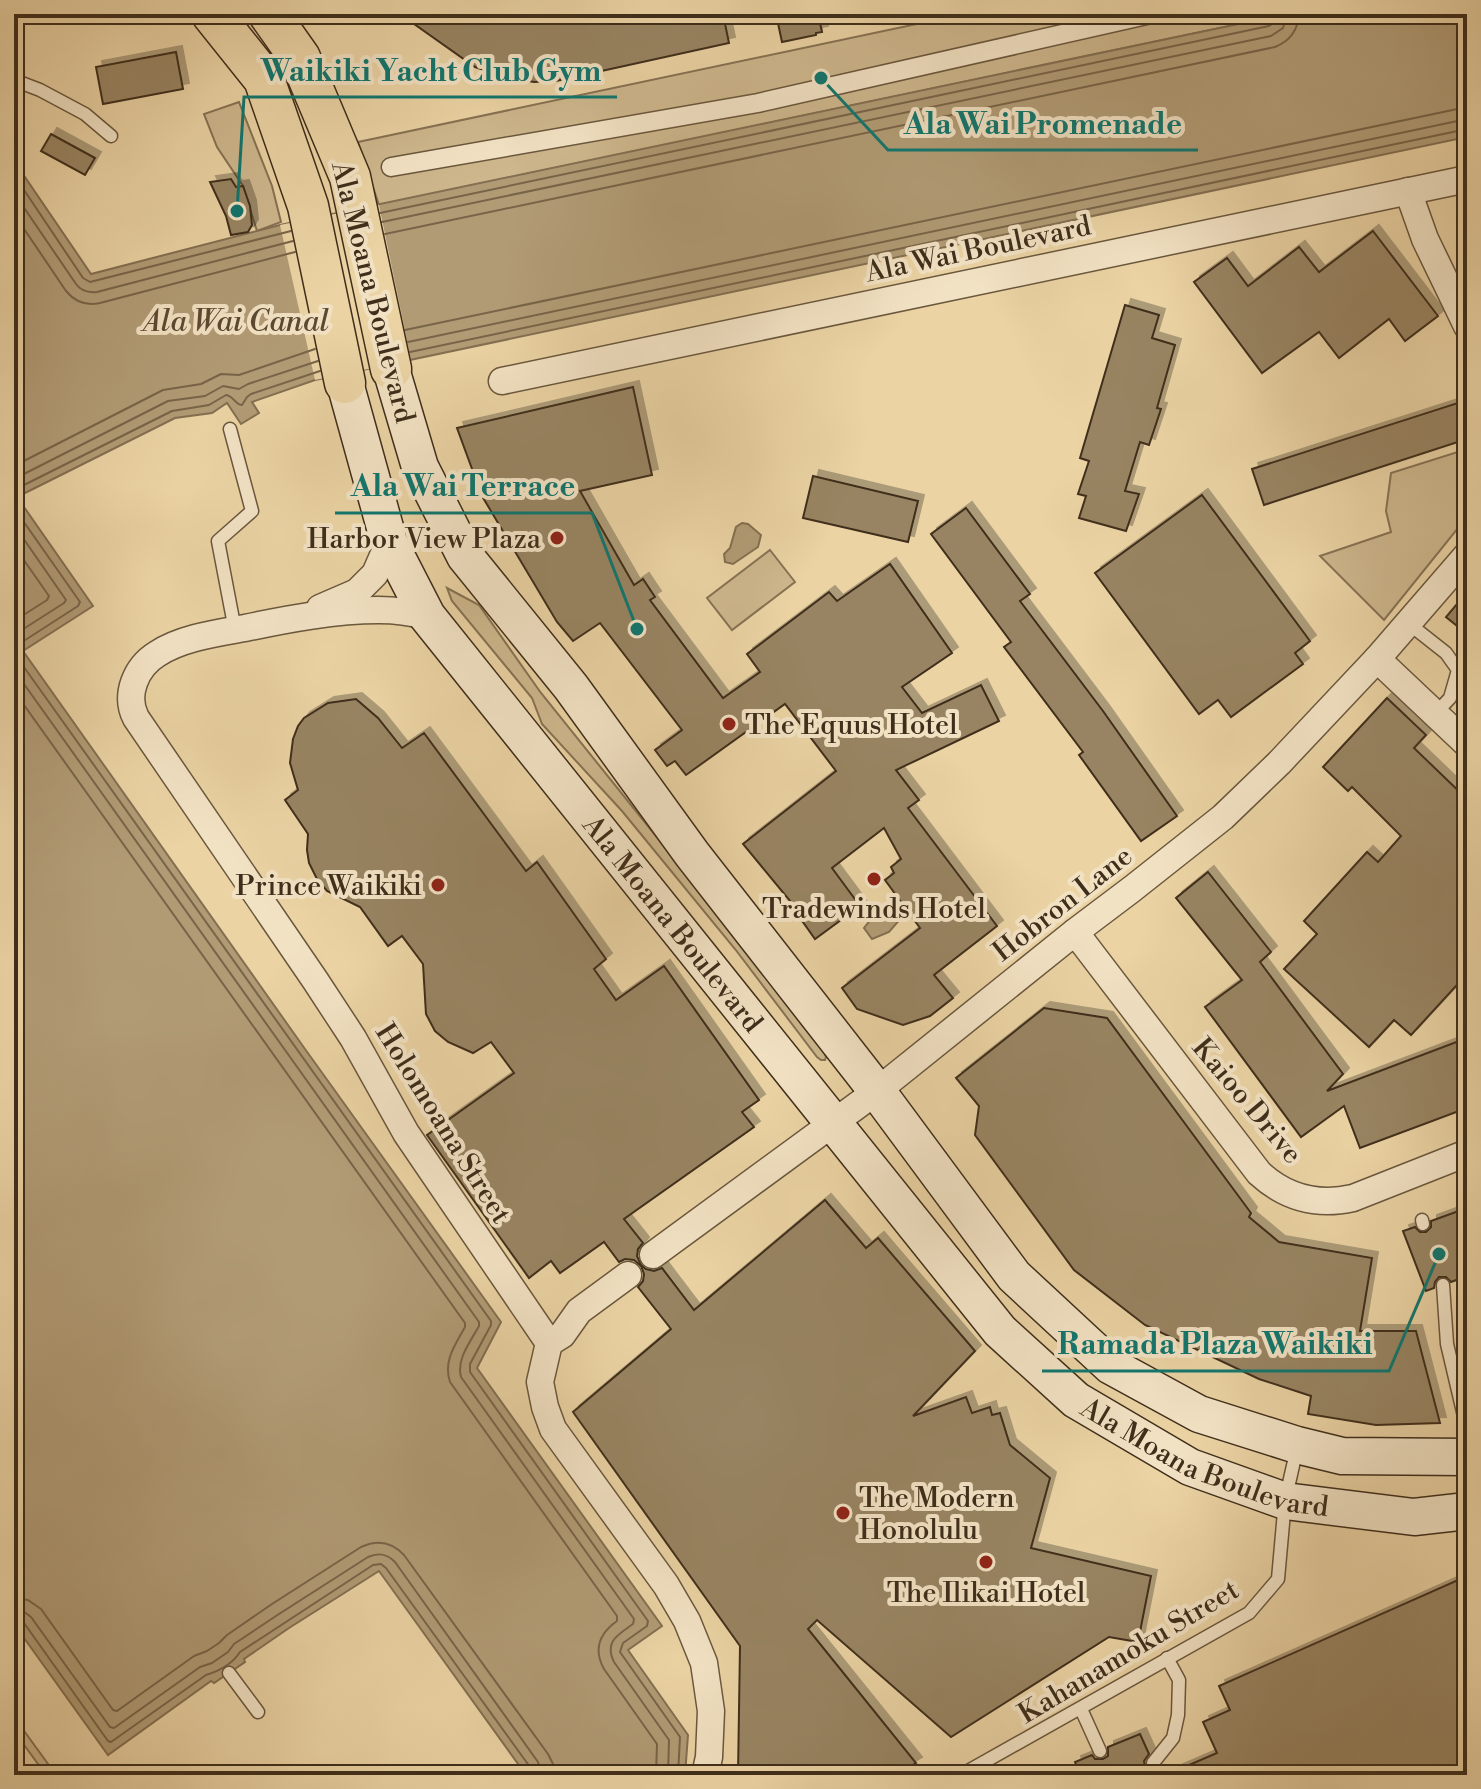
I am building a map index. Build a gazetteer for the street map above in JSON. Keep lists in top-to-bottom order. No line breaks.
{"streets":{"main road":["Ala Moana Boulevard"],"street":["Ala Wai Boulevard","Hobron Lane","Kaioo Drive","Holomoana Street"],"lane":["Kahanamoku Street"]},"crossings":[["Ala Moana Boulevard","Hobron Lane"],["Ala Moana Boulevard","Holomoana Street"],["Ala Moana Boulevard","Kahanamoku Street"],["Hobron Lane","Kaioo Drive"]],"water":["Ala Wai Canal"],"places":["Ala Wai Promenade","Waikiki Yacht Club Gym","Harbor View Plaza","Ala Wai Terrace","The Equus Hotel","Tradewinds Hotel","Prince Waikiki","Ramada Plaza Waikiki","The Modern Honolulu","The Ilikai Hotel"]}
